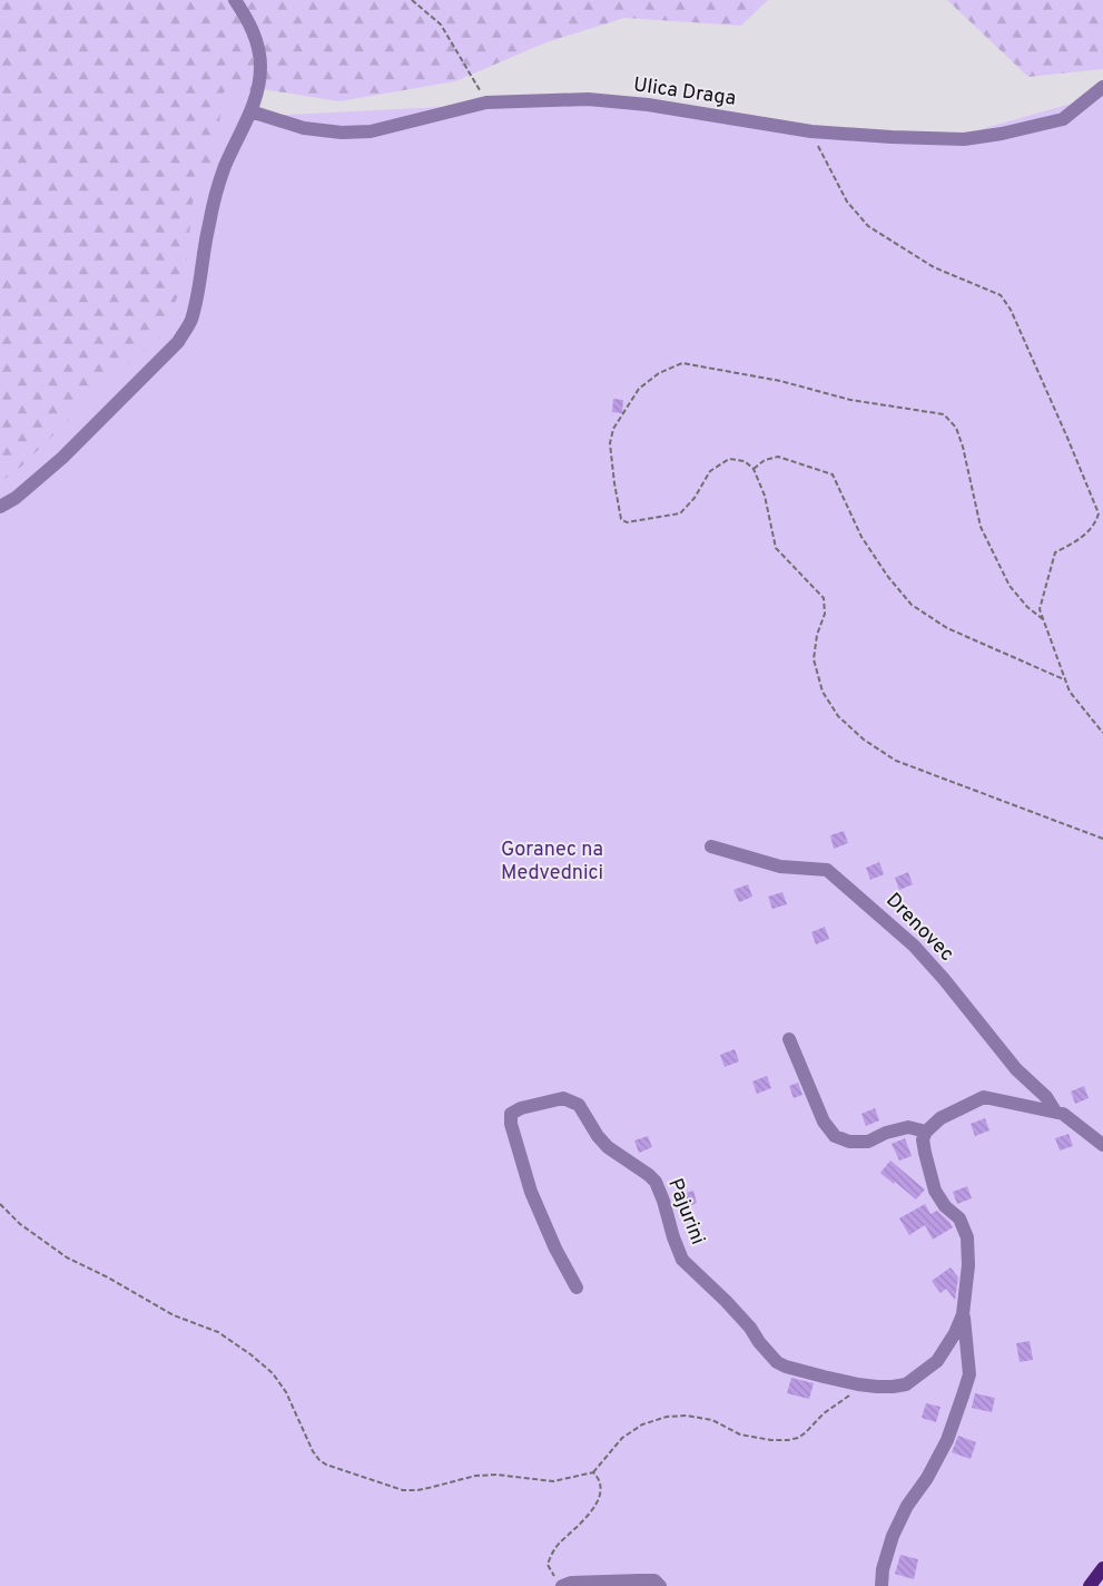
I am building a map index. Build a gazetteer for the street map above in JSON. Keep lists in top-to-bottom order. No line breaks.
{"streets":{"street":["Ulica Draga","Drenovec","Pajurini"]},"parks":["Goranec na Medvednici"]}
